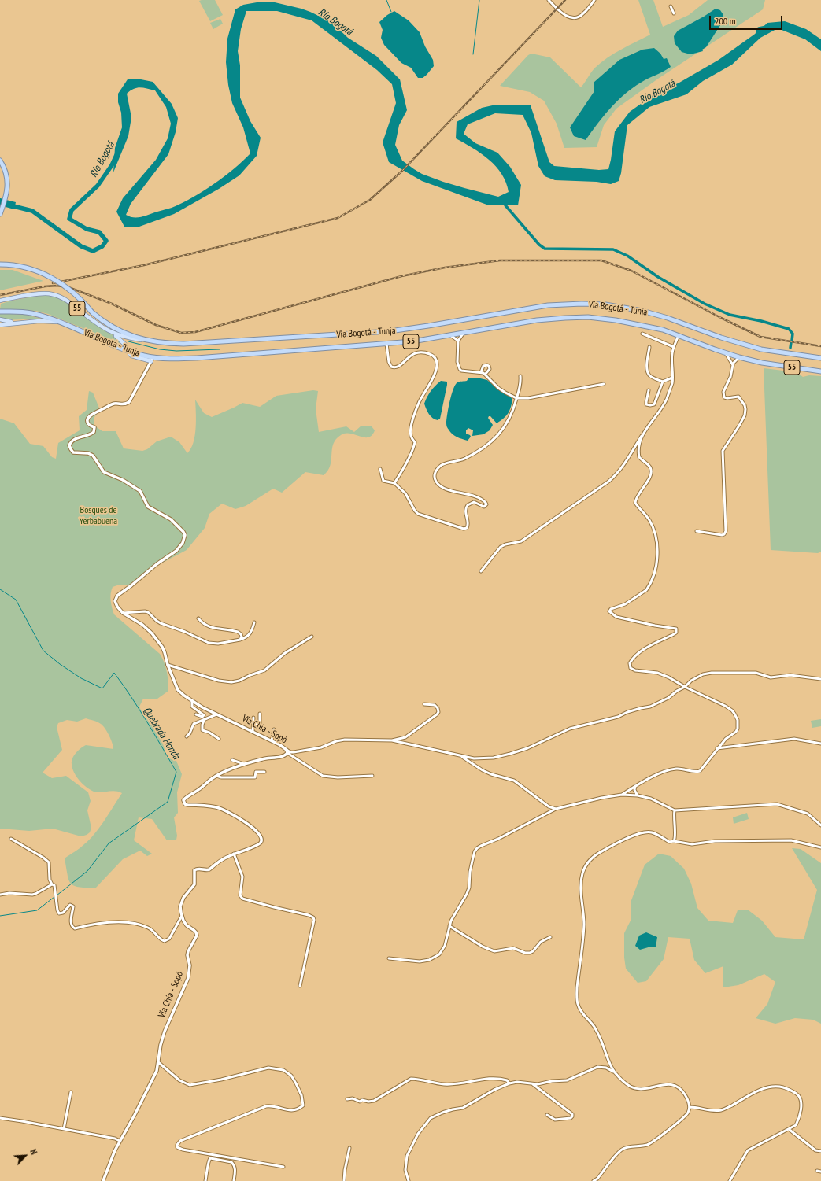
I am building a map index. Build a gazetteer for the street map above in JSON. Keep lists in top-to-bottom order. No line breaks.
{"streets":{"highway":["55","Vía Bogotá - Tunja"],"street":["Vía Chía - Sopó"]},"crossings":[["55","Vía Bogotá - Tunja"],["Vía Bogotá - Tunja","Vía Chía - Sopó"]],"water":["Río Bogotá","Quebrada Honda"],"parks":["Bosques de Yerbabuena"],"scale_bar":"200 m","north":"top right"}
